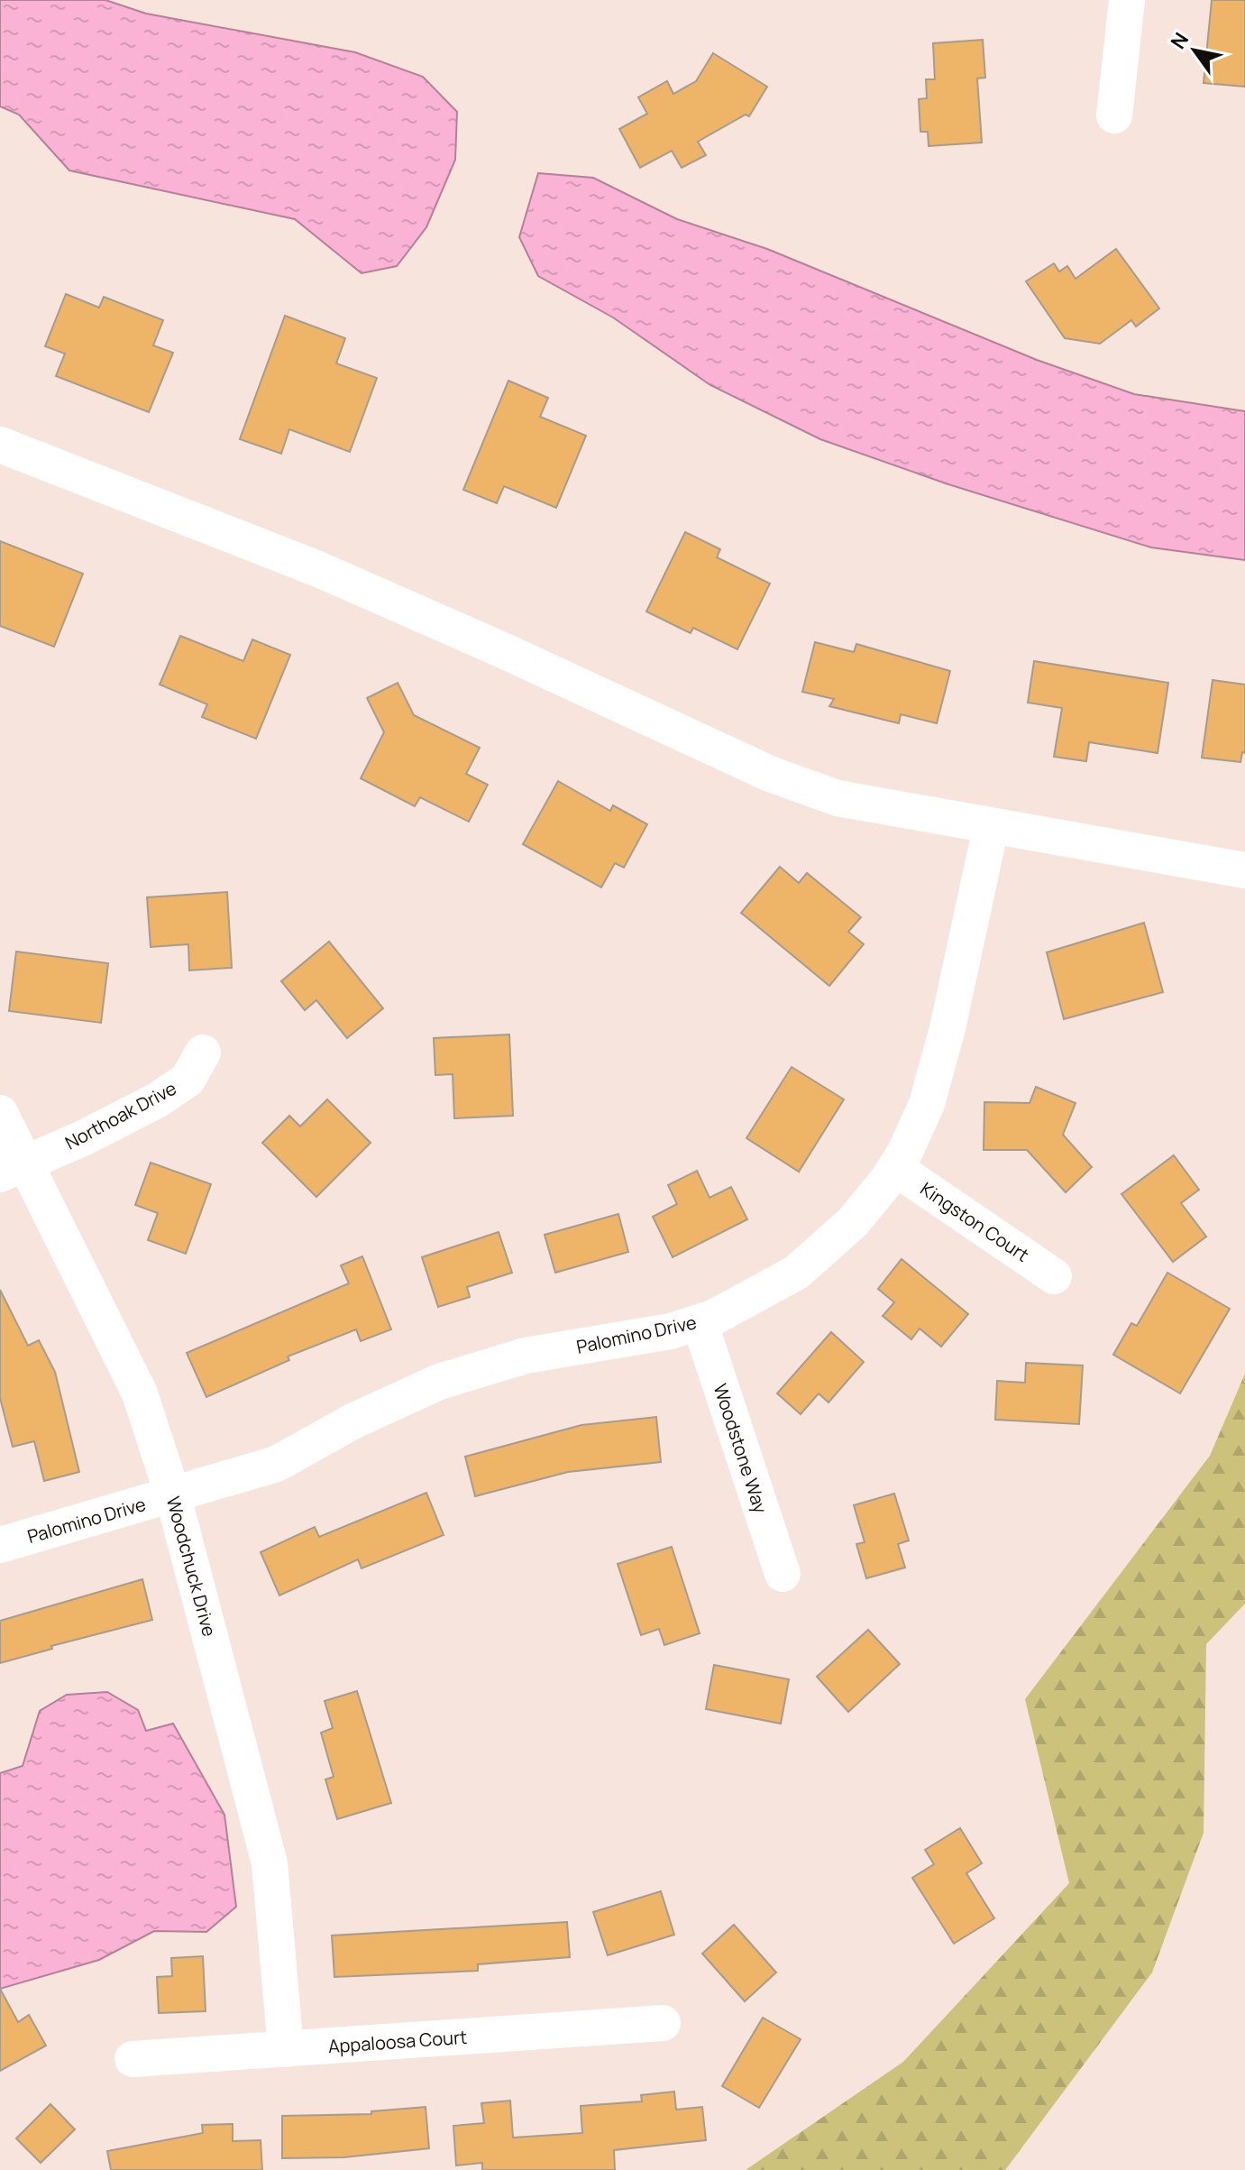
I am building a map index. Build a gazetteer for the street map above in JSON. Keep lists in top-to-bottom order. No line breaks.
{"streets":{"street":["Northoak Drive","Kingston Court","Palomino Drive","Woodstone Way","Woodchuck Drive","Appaloosa Court"]},"crossings":[["Northoak Drive","Woodchuck Drive"],["Kingston Court","Palomino Drive"],["Palomino Drive","Woodstone Way"],["Palomino Drive","Woodchuck Drive"],["Woodchuck Drive","Appaloosa Court"]],"north":"top left"}
